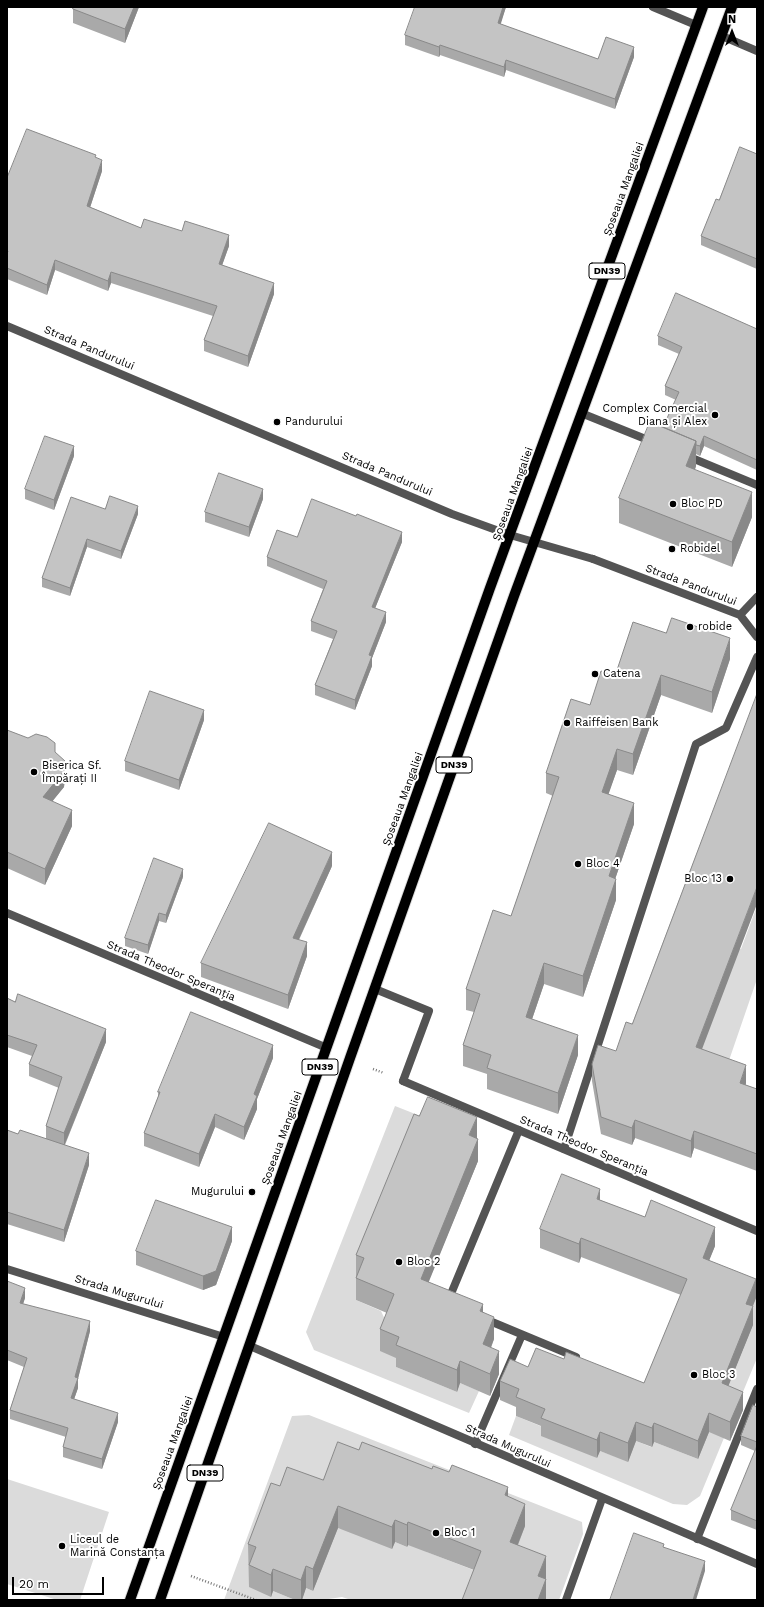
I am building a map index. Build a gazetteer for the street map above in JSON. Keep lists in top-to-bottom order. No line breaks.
{"streets":{"main road":["Șoseaua Mangaliei","DN39"],"street":["Strada Pandurului","Strada Theodor Speranția","Strada Mugurului"]},"crossings":[["Șoseaua Mangaliei","Strada Pandurului"],["Șoseaua Mangaliei","Strada Theodor Speranția"],["Șoseaua Mangaliei","Strada Mugurului"],["DN39","Strada Pandurului"],["DN39","Strada Theodor Speranția"],["DN39","Strada Mugurului"]],"places":["Complex Comercial Diana și Alex","Pandurului","Bloc PD","Robidel","robide","Catena","Raiffeisen Bank","Biserica Sf. Împărați II","Bloc 4","Bloc 13","Mugurului","Bloc 2","Bloc 3","Bloc 1","Liceul de Marină Constanța"],"scale_bar":"20 m","north":"top"}
